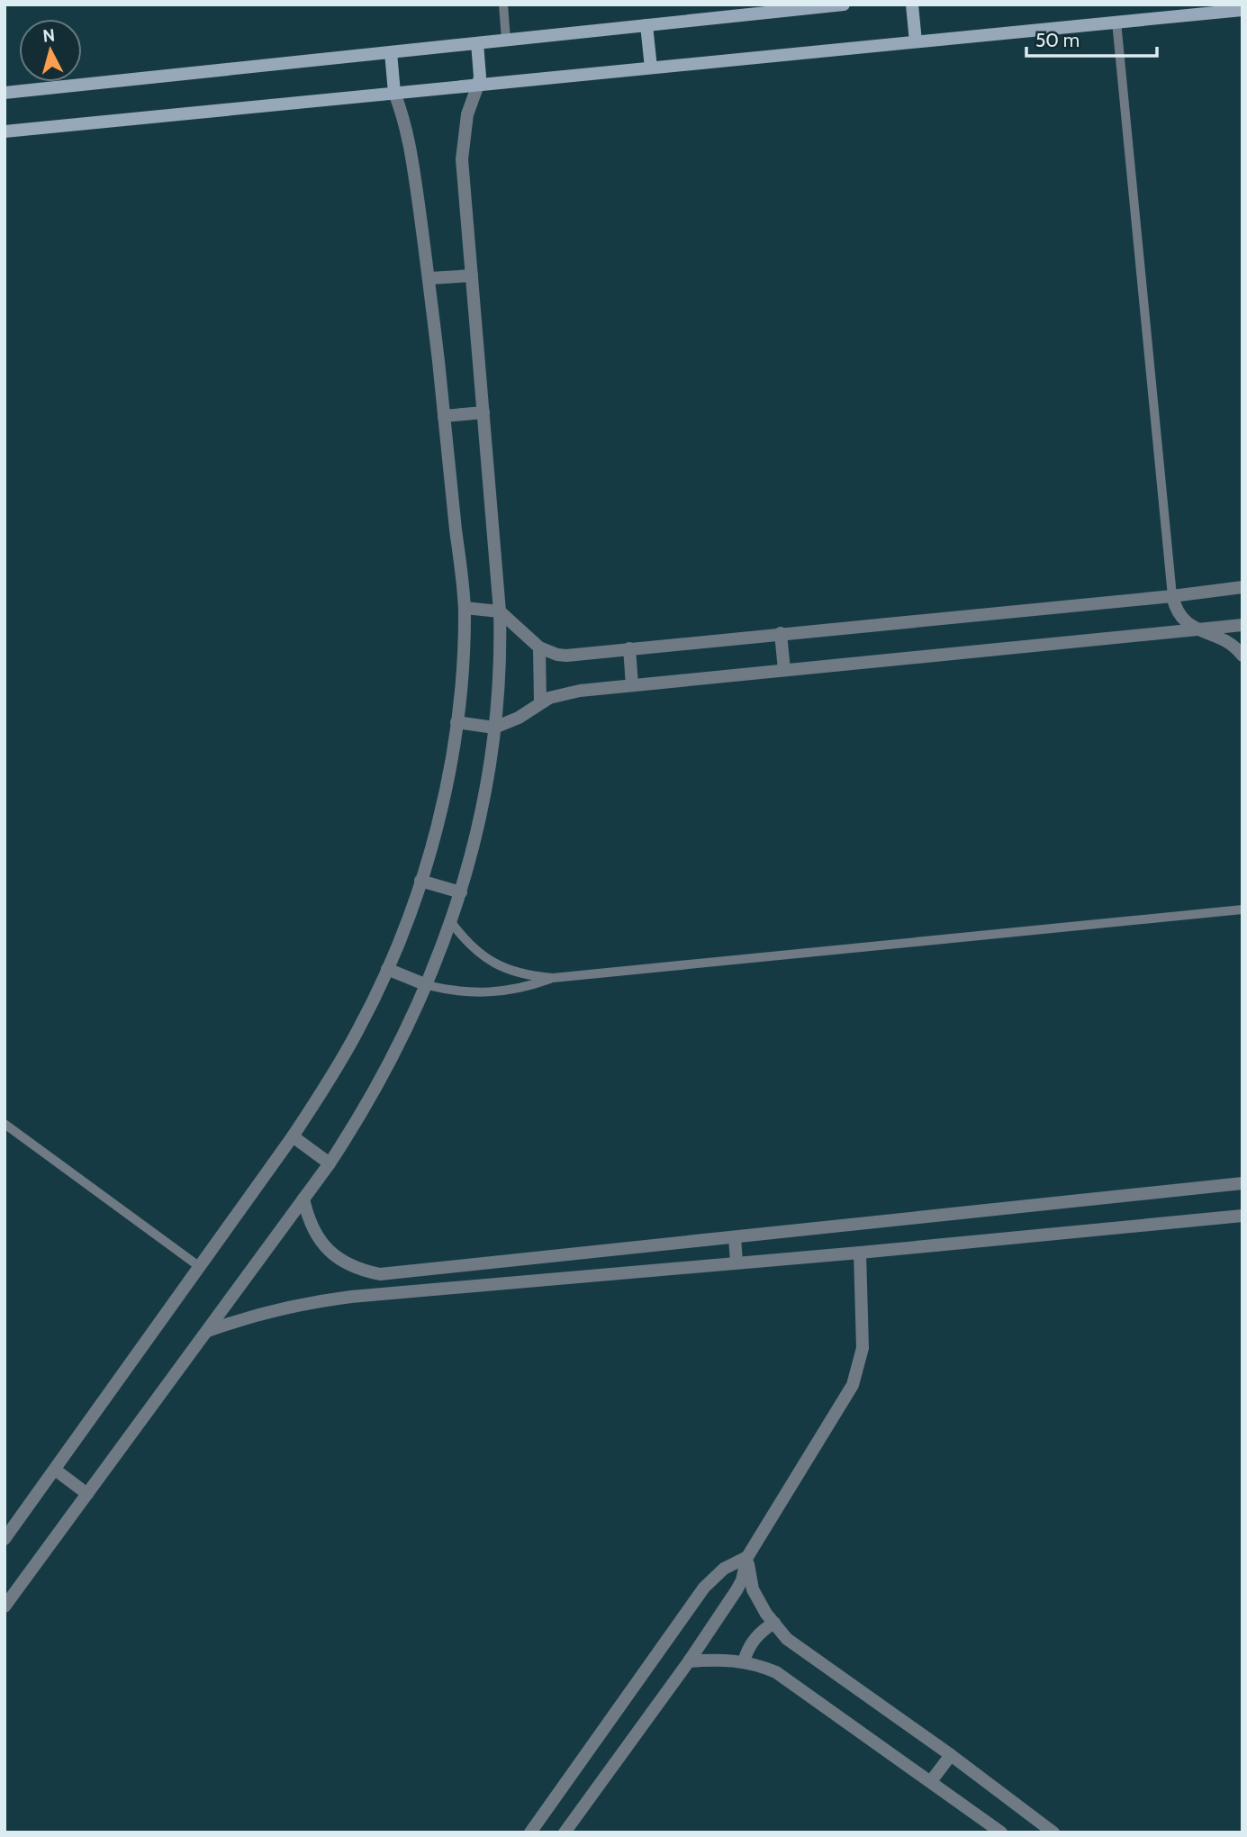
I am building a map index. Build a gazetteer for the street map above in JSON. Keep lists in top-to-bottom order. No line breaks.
{"scale_bar":"50 m","north":"top"}
